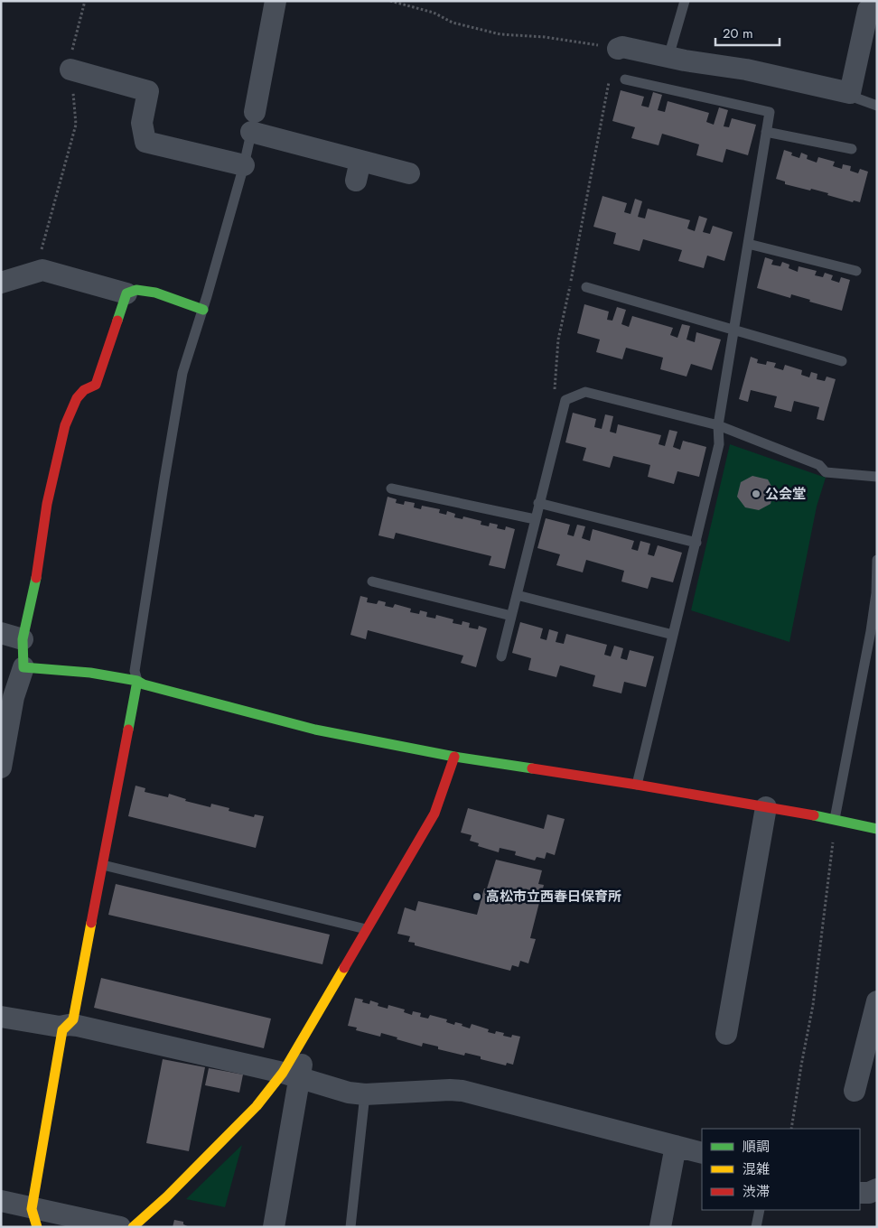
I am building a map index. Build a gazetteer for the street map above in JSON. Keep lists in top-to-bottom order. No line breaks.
{"places":["公会堂","高松市立西春日保育所"],"legend":["順調","混雑","渋滞"],"scale_bar":"20 m"}
